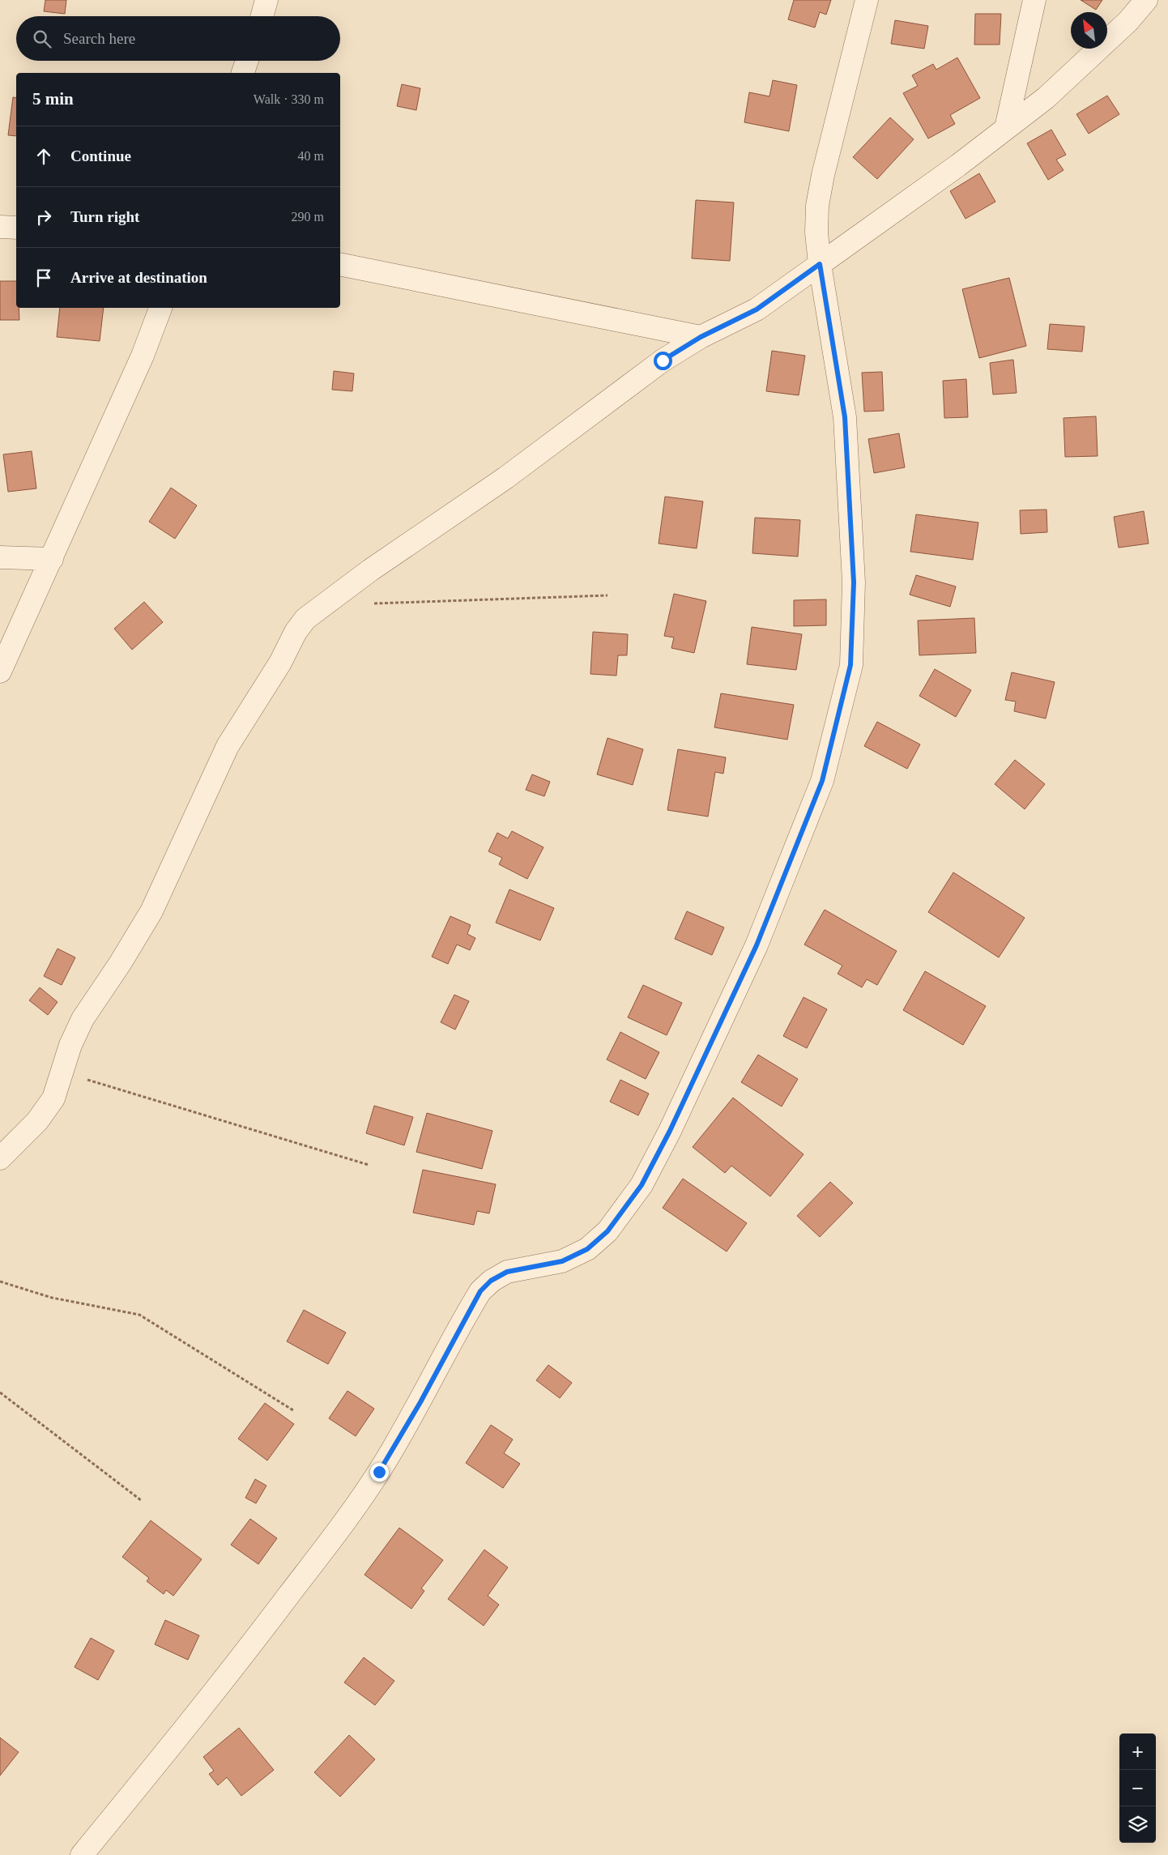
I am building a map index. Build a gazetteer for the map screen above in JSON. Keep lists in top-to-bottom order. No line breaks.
{"north":"top left","page":{"search":"Search here","heading":["5 min","Walk · 330 m"],"list":[["Continue","40 m"],["Turn right","290 m"],"Arrive at destination"],"map_buttons":["+","−"]}}
